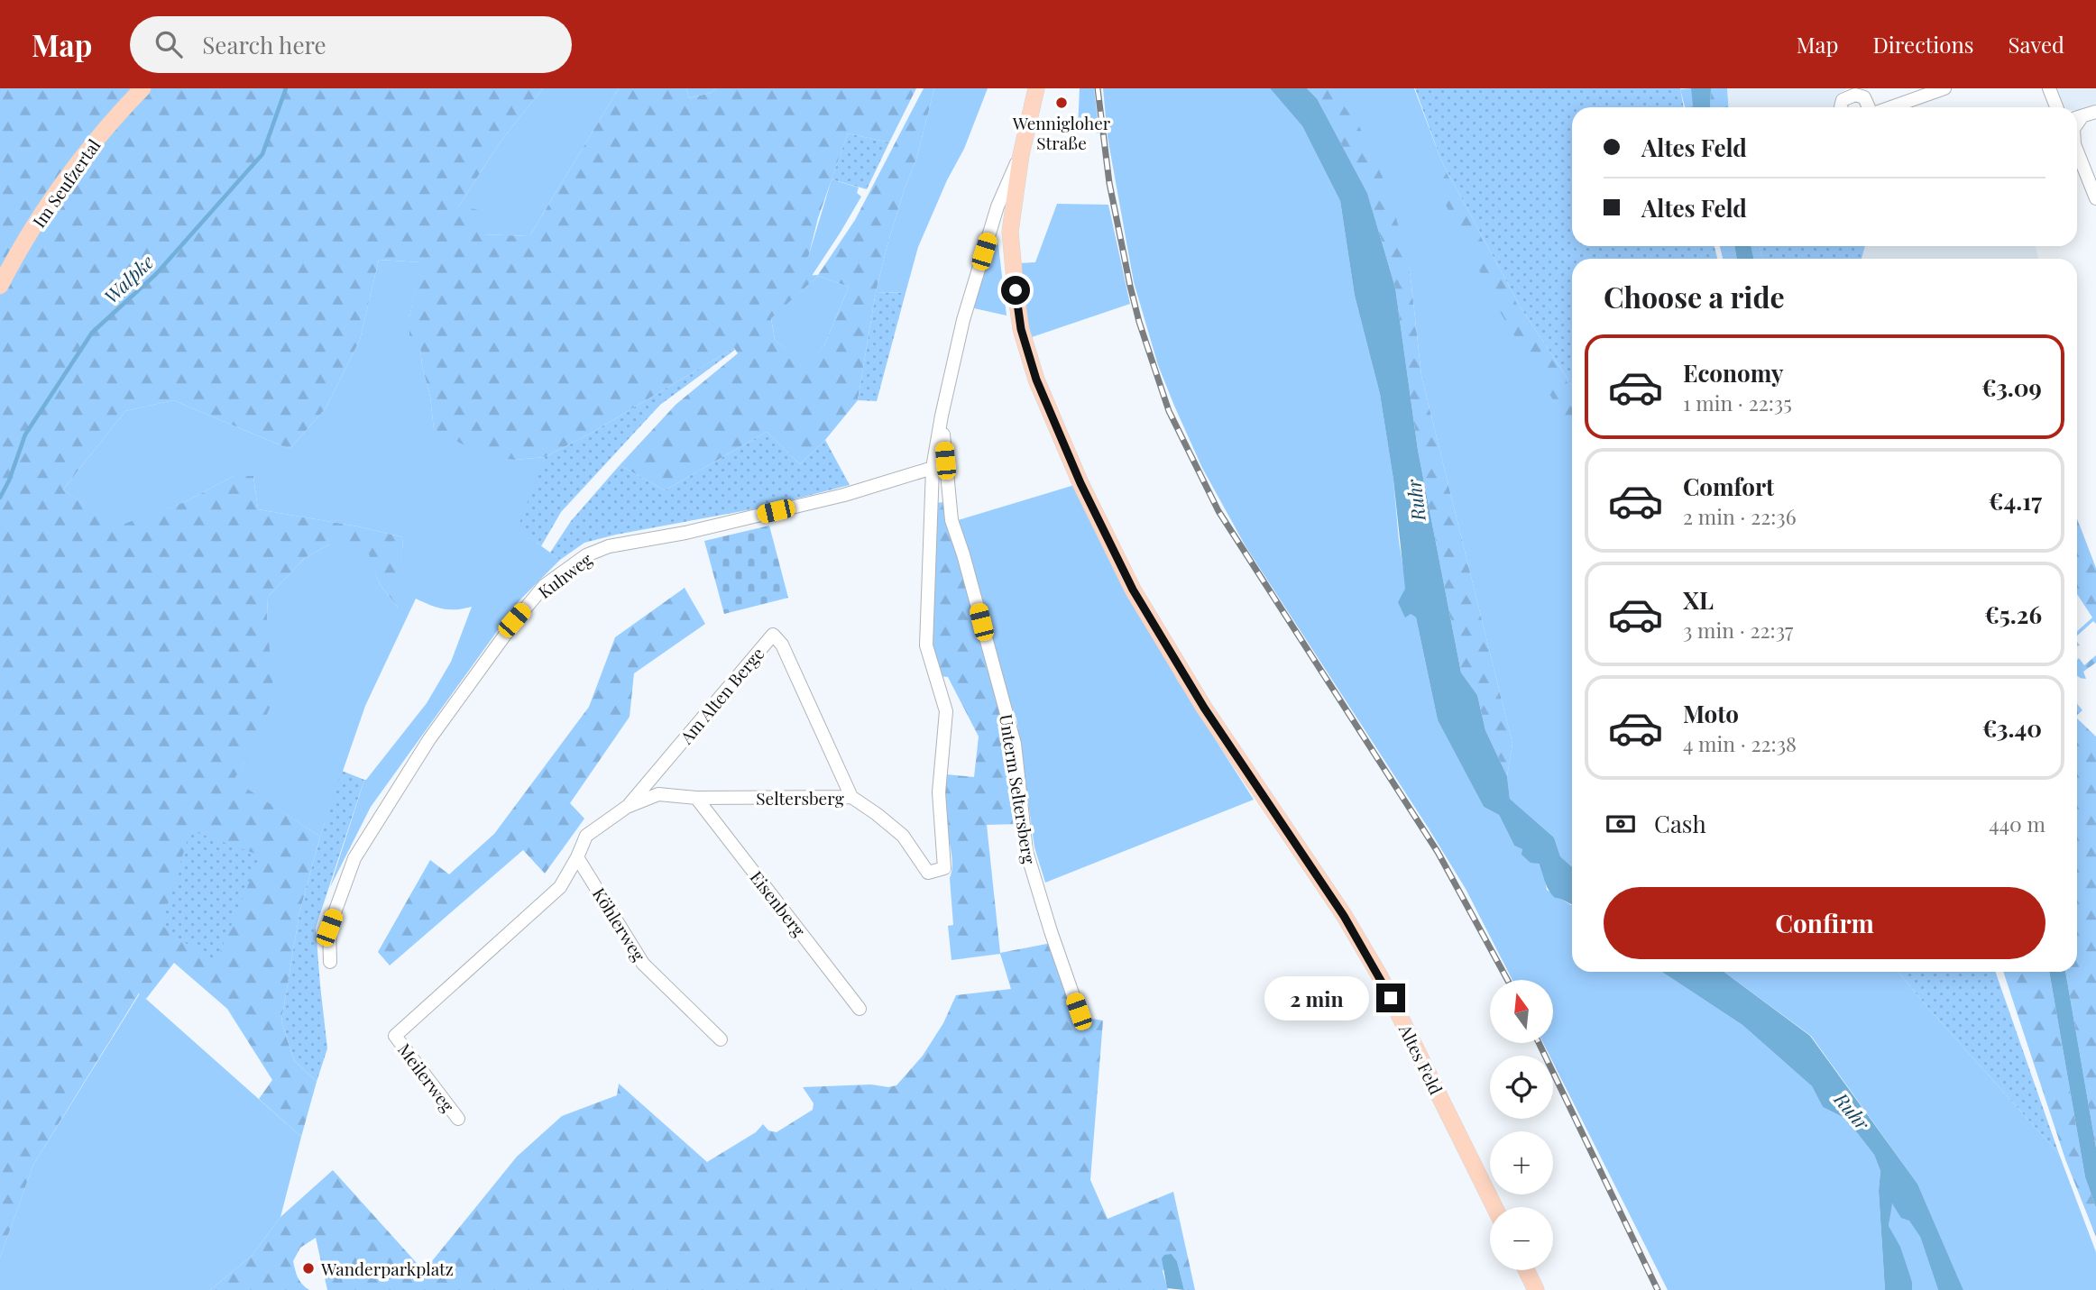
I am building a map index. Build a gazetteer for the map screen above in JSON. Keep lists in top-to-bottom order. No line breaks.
{"streets":{"main road":["Im Seufzertal","Altes Feld"],"street":["Kuhweg","Am Alten Berge","Unterm Seltersberg","Seltersberg","Eisenberg","Köhlerweg","Meilerweg"]},"crossings":[["Kuhweg","Seltersberg"],["Am Alten Berge","Seltersberg"],["Seltersberg","Eisenberg"],["Seltersberg","Köhlerweg"],["Seltersberg","Meilerweg"]],"water":["Walpke","Ruhr"],"places":["Wennigloher Straße","Wanderparkplatz"],"north":"top","page":{"header":"Map","search":"Search here","nav":["Map","Directions","Saved"],"banner":["Altes Feld","Altes Feld"],"heading":"Choose a ride","list":[{"name":"Economy","note":"1 min · 22:35","value":"€3.09"},{"name":"Comfort","note":"2 min · 22:36","value":"€4.17"},{"name":"XL","note":"3 min · 22:37","value":"€5.26"},{"name":"Moto","note":"4 min · 22:38","value":"€3.40"}],"pay":["Cash","440 m"],"buttons":"Confirm","bubble":"2 min","map_buttons":["+","−"]}}
